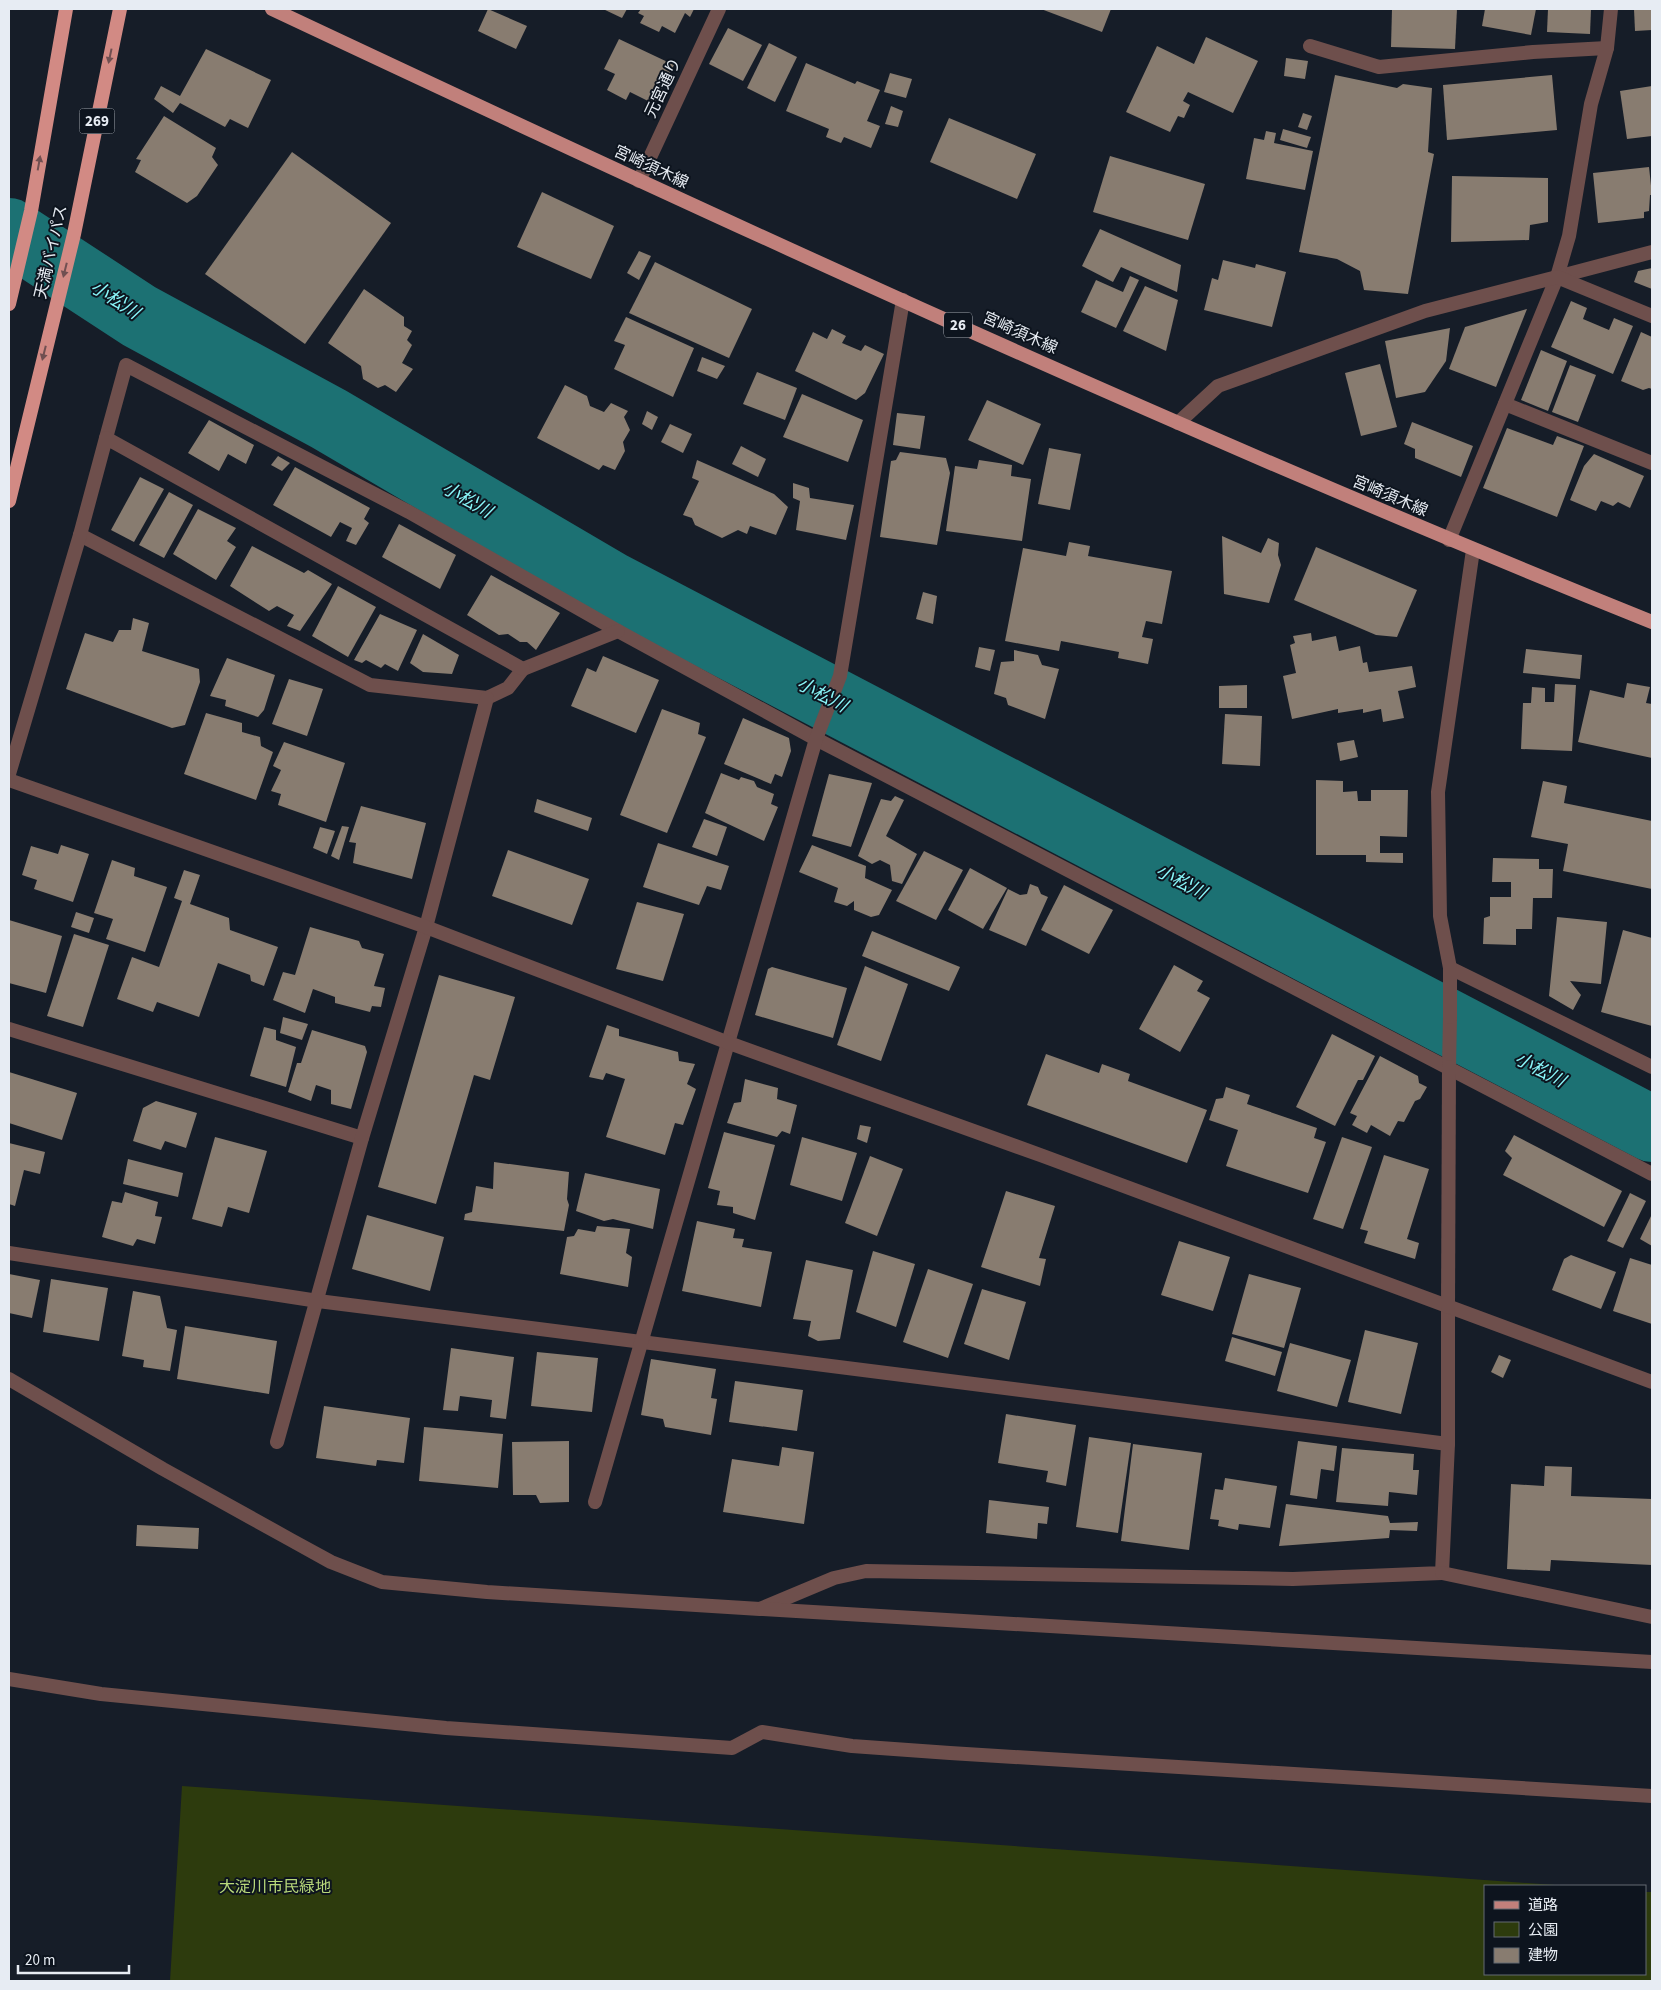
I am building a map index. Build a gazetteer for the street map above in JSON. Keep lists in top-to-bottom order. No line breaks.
{"streets":{"highway":["269","天満バイパス"],"main road":["宮崎須木線","26"],"street":["元宮通り"]},"crossings":[["元宮通り","宮崎須木線"]],"water":["小松川"],"parks":["大淀川市民緑地"],"legend":["道路","公園","建物"],"scale_bar":"20 m"}
